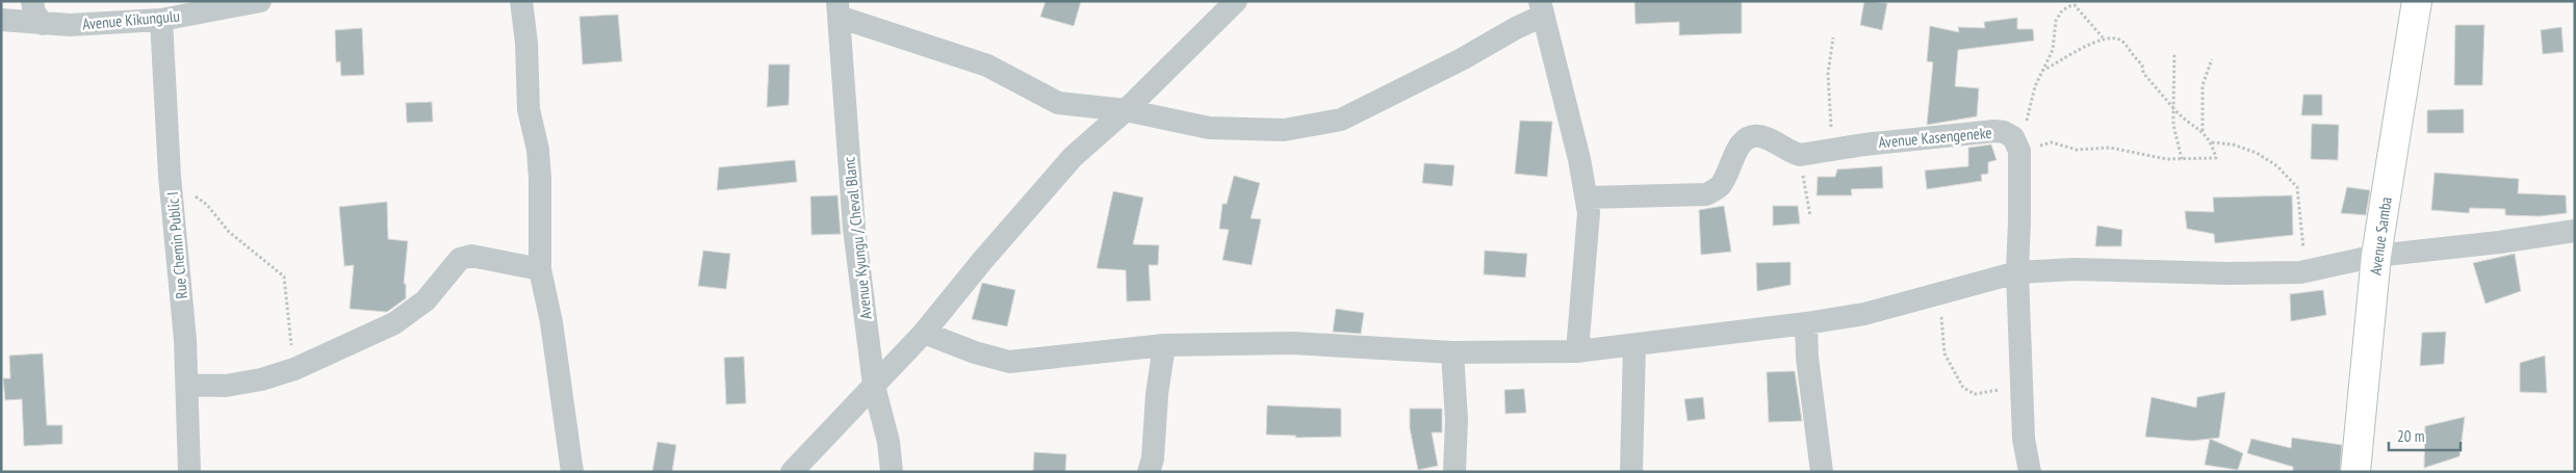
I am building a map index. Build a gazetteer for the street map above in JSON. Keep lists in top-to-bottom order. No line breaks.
{"streets":{"street":["Avenue Kikungulu","Avenue Kasengeneke","Avenue Samba","Avenue Kyungu / Cheval Blanc","Rue Chemin Public I"]},"crossings":[["Avenue Kikungulu","Rue Chemin Public I"]],"scale_bar":"20 m"}
